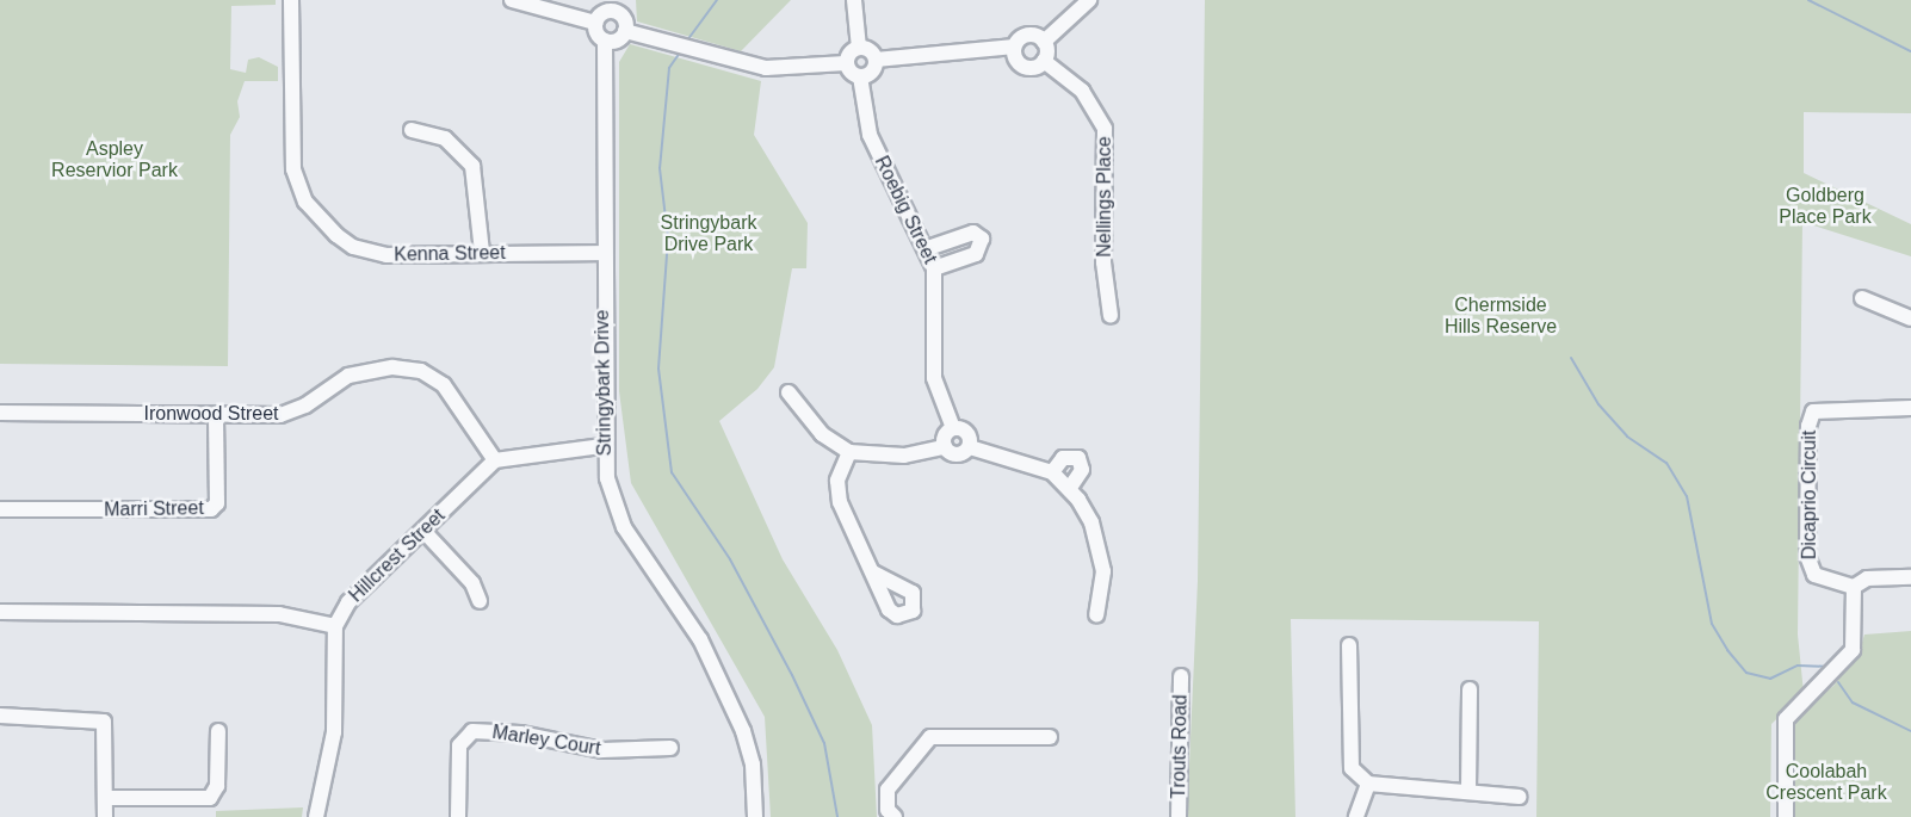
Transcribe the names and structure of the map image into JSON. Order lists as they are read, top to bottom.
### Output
{
  "streets": {
    "street": [
      "Nellings Place",
      "Roebig Street",
      "Kenna Street",
      "Stringybark Drive",
      "Ironwood Street",
      "Dicaprio Circuit",
      "Marri Street",
      "Hillcrest Street",
      "Marley Court",
      "Trouts Road"
    ]
  },
  "crossings": [
    ["Kenna Street", "Stringybark Drive"],
    ["Ironwood Street", "Marri Street"],
    ["Ironwood Street", "Hillcrest Street"]
  ],
  "parks": [
    "Aspley Reservior Park",
    "Goldberg Place Park",
    "Stringybark Drive Park",
    "Chermside Hills Reserve",
    "Coolabah Crescent Park"
  ]
}
